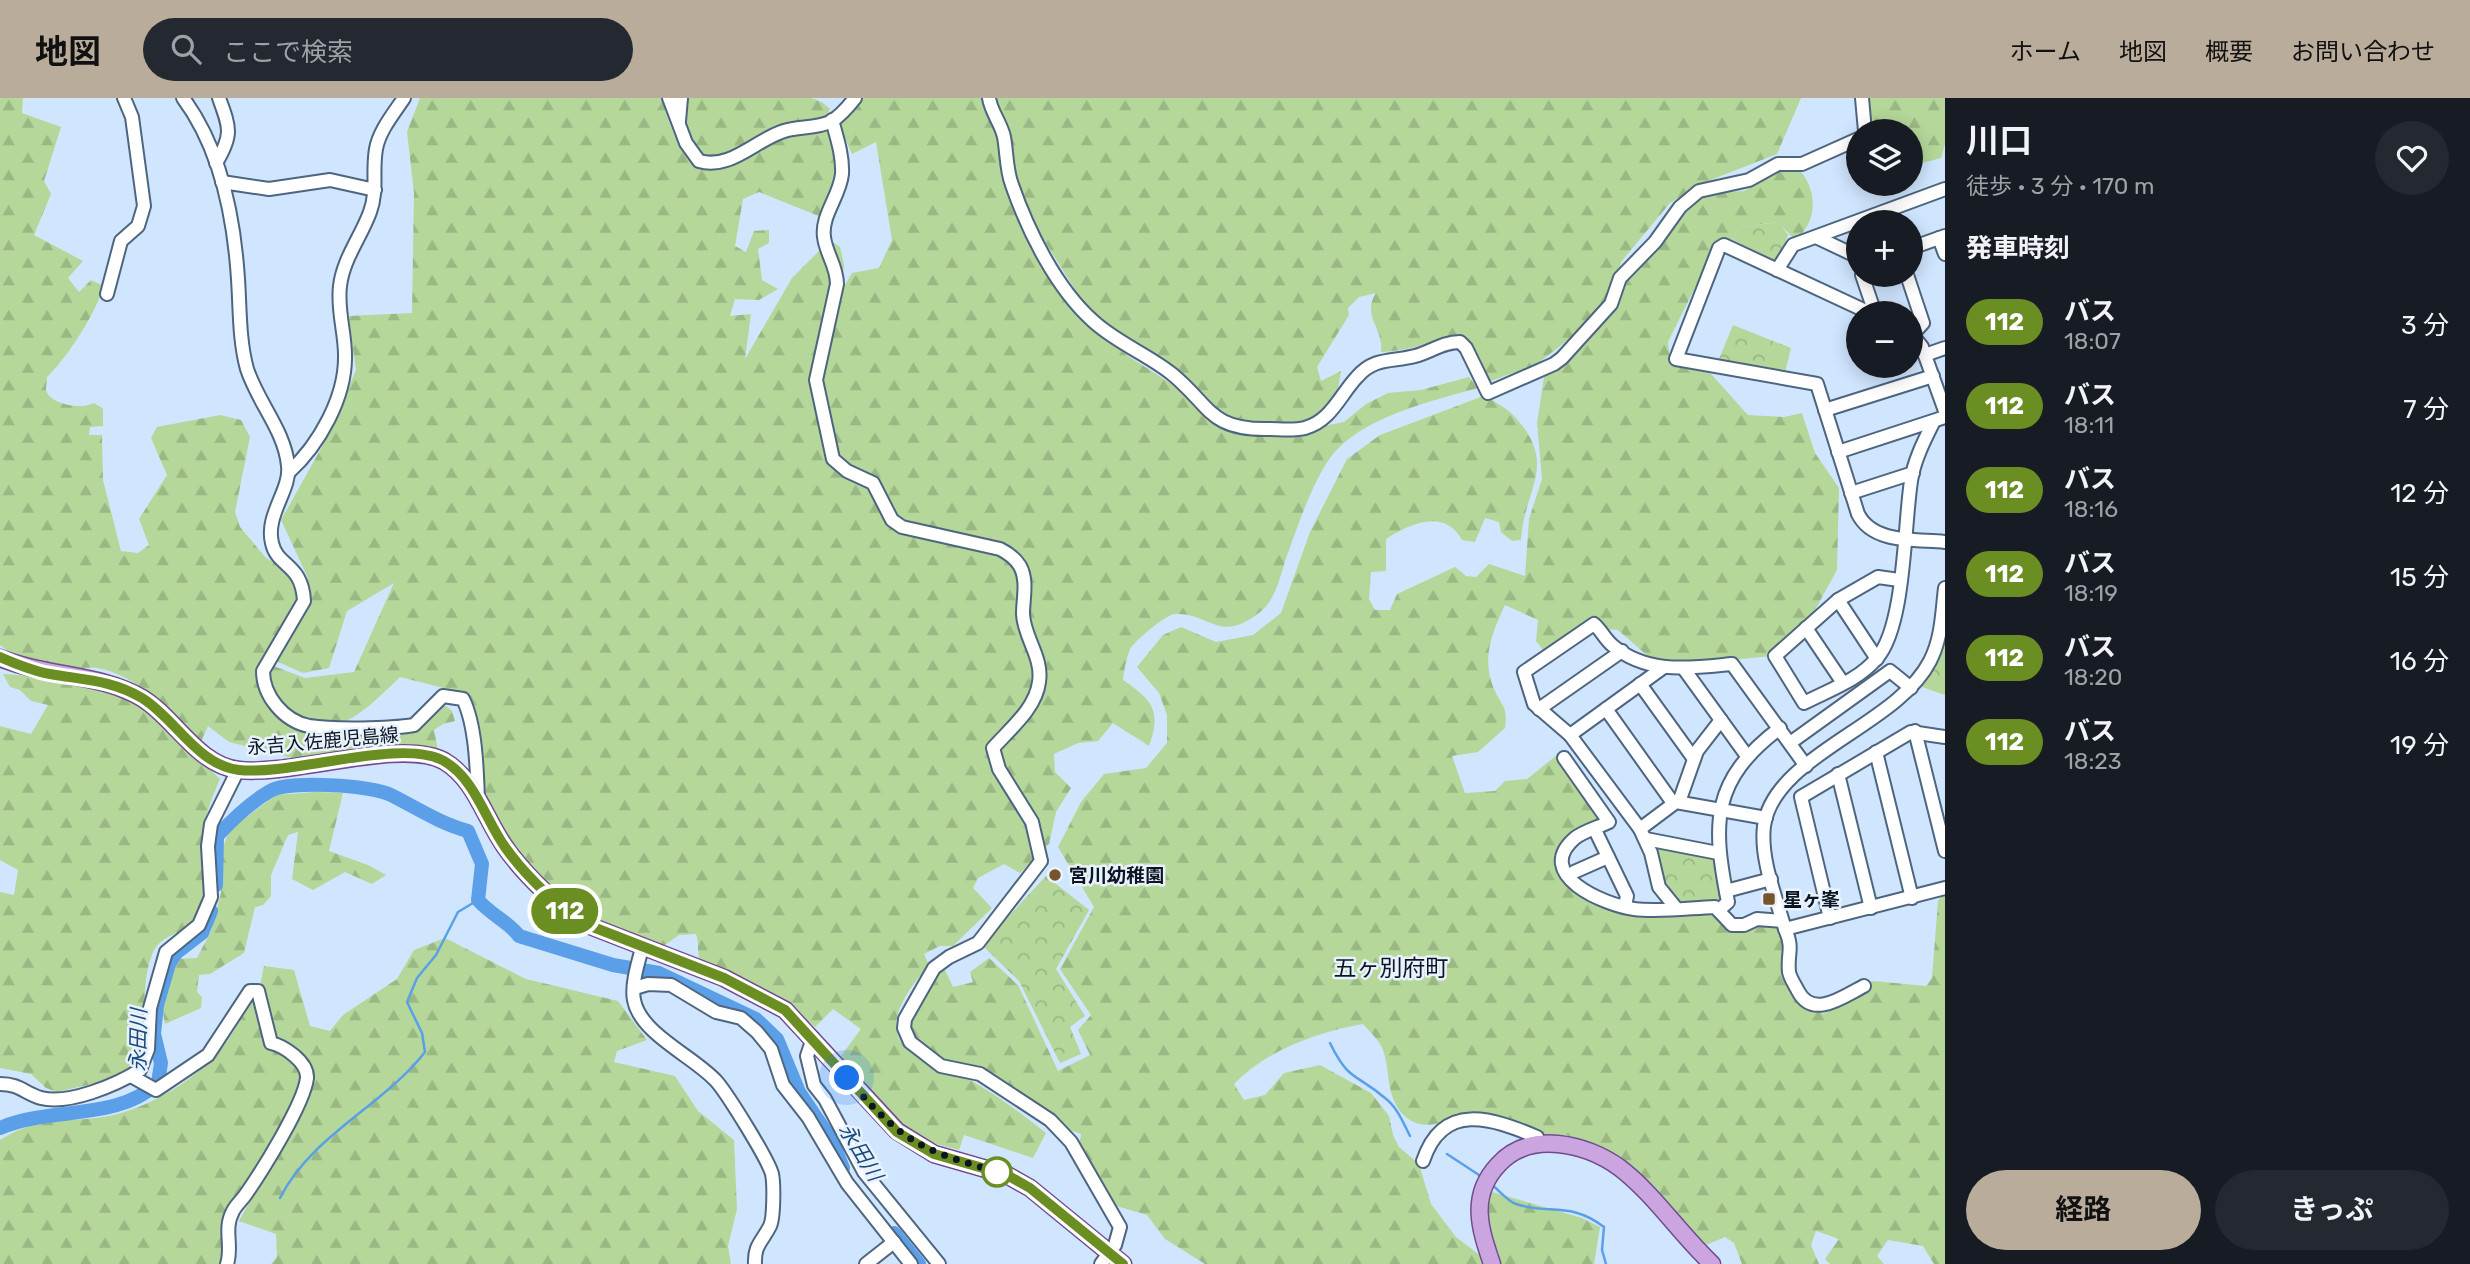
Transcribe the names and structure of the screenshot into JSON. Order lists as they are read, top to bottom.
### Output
{
  "streets": {
    "main road": ["永吉入佐鹿児島線"]
  },
  "districts": ["五ヶ別府町"],
  "water": ["永田川"],
  "places": {
    "other": ["宮川幼稚園"],
    "transit": ["星ヶ峯"]
  },
  "lines": ["bus line 112"],
  "page": {
    "header": "地図",
    "search": "ここで検索",
    "nav": [
      "ホーム",
      "地図",
      "概要",
      "お問い合わせ"
    ],
    "on_map": "112",
    "heading": [
      ["川口", "徒歩 · 3 分 · 170 m"],
      "発車時刻"
    ],
    "map_buttons": ["+", "−"],
    "list": [
      {
        "mark": "112",
        "name": "バス",
        "note": "18:07",
        "value": "3 分"
      },
      {
        "mark": "112",
        "name": "バス",
        "note": "18:11",
        "value": "7 分"
      },
      {
        "mark": "112",
        "name": "バス",
        "note": "18:16",
        "value": "12 分"
      },
      {
        "mark": "112",
        "name": "バス",
        "note": "18:19",
        "value": "15 分"
      },
      {
        "mark": "112",
        "name": "バス",
        "note": "18:20",
        "value": "16 分"
      },
      {
        "mark": "112",
        "name": "バス",
        "note": "18:23",
        "value": "19 分"
      }
    ],
    "buttons": ["経路", "きっぷ"]
  }
}
